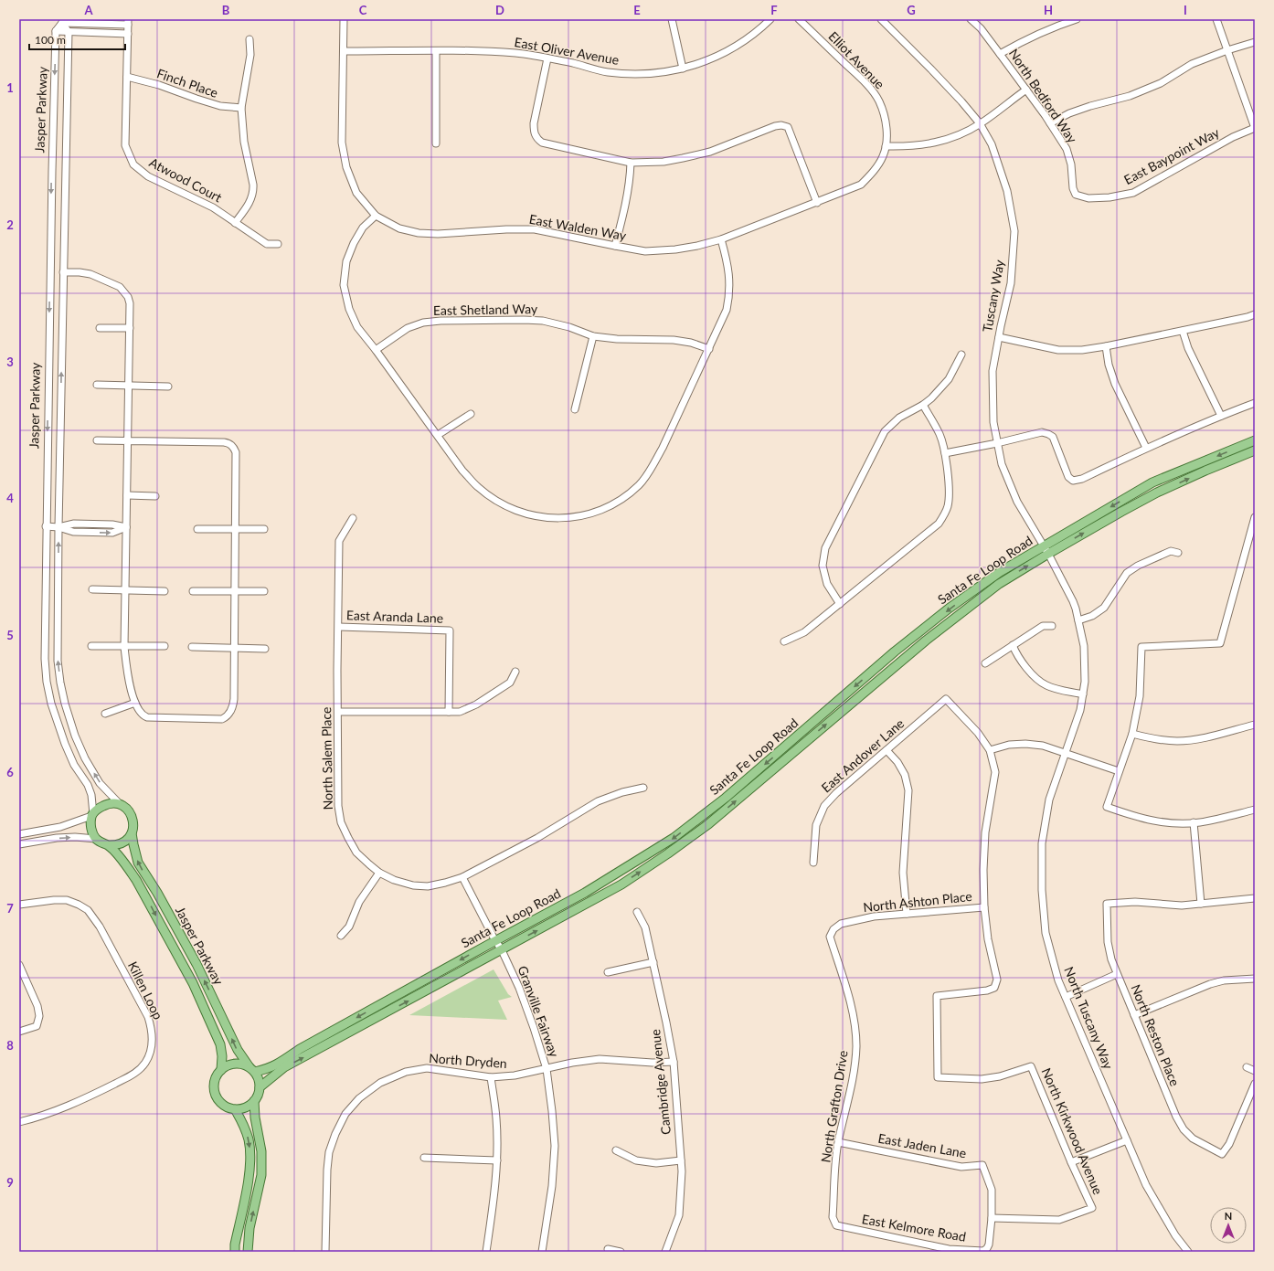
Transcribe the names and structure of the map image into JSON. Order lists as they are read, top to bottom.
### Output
{
  "streets": {
    "main road": ["Jasper Parkway", "Santa Fe Loop Road"],
    "street": [
      "East Oliver Avenue",
      "Elliot Avenue",
      "Finch Place",
      "North Bedford Way",
      "East Baypoint Way",
      "Atwood Court",
      "East Walden Way",
      "Tuscany Way",
      "East Shetland Way",
      "East Aranda Lane",
      "East Andover Lane",
      "North Salem Place",
      "North Ashton Place",
      "Killen Loop",
      "Granville Fairway",
      "North Tuscany Way",
      "North Reston Place",
      "North Dryden",
      "Cambridge Avenue",
      "North Grafton Drive",
      "North Kirkwood Avenue",
      "East Jaden Lane",
      "East Kelmore Road"
    ]
  },
  "crossings": [
    ["East Oliver Avenue", "East Walden Way"],
    ["Elliot Avenue", "East Walden Way"],
    ["Finch Place", "Atwood Court"],
    ["North Bedford Way", "East Baypoint Way"],
    ["Jasper Parkway", "Santa Fe Loop Road"],
    ["Tuscany Way", "Santa Fe Loop Road"],
    ["Tuscany Way", "North Tuscany Way"],
    ["Santa Fe Loop Road", "Granville Fairway"],
    ["Santa Fe Loop Road", "North Tuscany Way"],
    ["East Aranda Lane", "North Salem Place"],
    ["East Andover Lane", "North Kirkwood Avenue"],
    ["North Salem Place", "Granville Fairway"],
    ["North Ashton Place", "North Grafton Drive"],
    ["North Ashton Place", "North Kirkwood Avenue"],
    ["Granville Fairway", "North Dryden"],
    ["North Dryden", "Cambridge Avenue"],
    ["North Grafton Drive", "East Jaden Lane"],
    ["North Grafton Drive", "East Kelmore Road"],
    ["North Kirkwood Avenue", "East Jaden Lane"],
    ["East Jaden Lane", "East Kelmore Road"]
  ],
  "scale_bar": "100 m",
  "north": "top",
  "grid": {
    "columns": [
      "A",
      "B",
      "C",
      "D",
      "E",
      "F",
      "G",
      "H",
      "I"
    ],
    "rows": [
      "1",
      "2",
      "3",
      "4",
      "5",
      "6",
      "7",
      "8",
      "9"
    ]
  }
}
